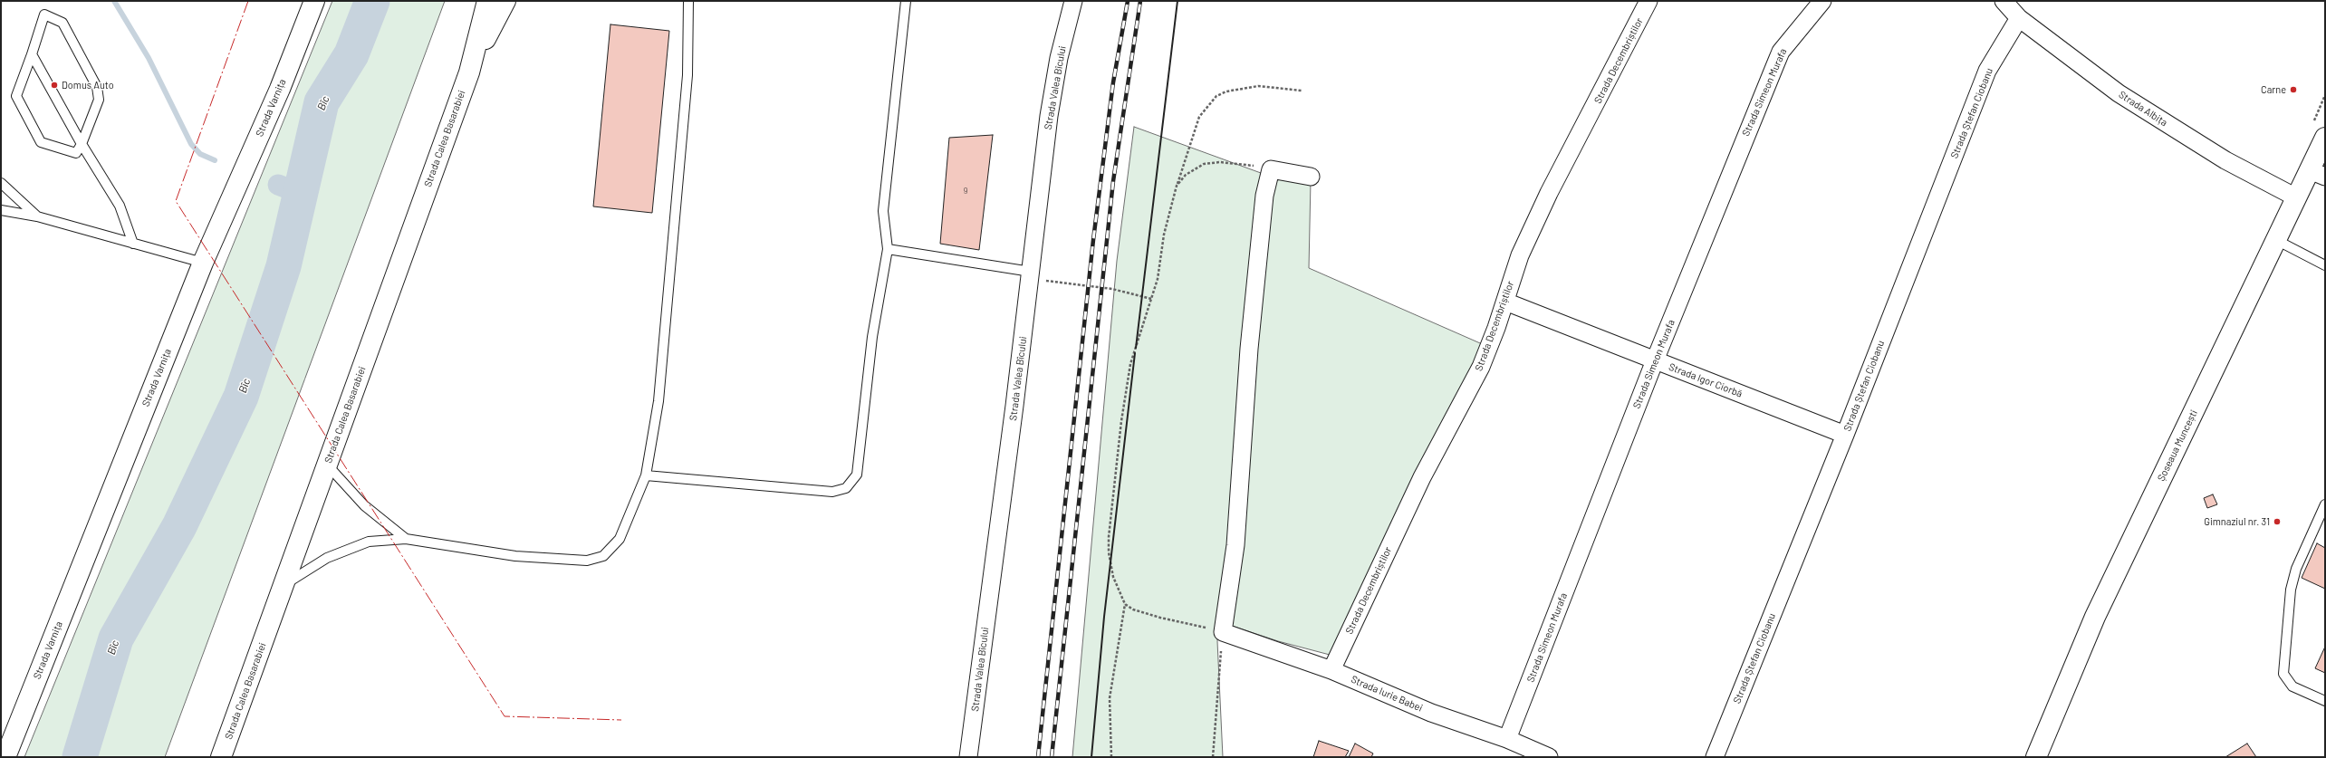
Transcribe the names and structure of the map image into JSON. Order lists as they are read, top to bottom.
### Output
{
  "streets": {
    "main road": ["Strada Varnița", "Strada Calea Basarabiei", "Șoseaua Muncești"],
    "street": [
      "Strada Decembriștilor",
      "Strada Valea Bîcului",
      "Strada Simeon Murafa",
      "Strada Albița",
      "Strada Ștefan Ciobanu",
      "Strada Igor Ciorbă",
      "Strada Iurie Babei"
    ]
  },
  "crossings": [
    ["Strada Decembriștilor", "Strada Igor Ciorbă"],
    ["Strada Decembriștilor", "Strada Iurie Babei"],
    ["Strada Simeon Murafa", "Strada Igor Ciorbă"],
    ["Strada Simeon Murafa", "Strada Iurie Babei"],
    ["Strada Albița", "Strada Ștefan Ciobanu"],
    ["Strada Albița", "Șoseaua Muncești"],
    ["Strada Ștefan Ciobanu", "Strada Igor Ciorbă"]
  ],
  "water": ["Bîc"],
  "places": ["Domus Auto", "Carne", "Gimnaziul nr. 31"],
  "house_numbers": ["9"]
}
